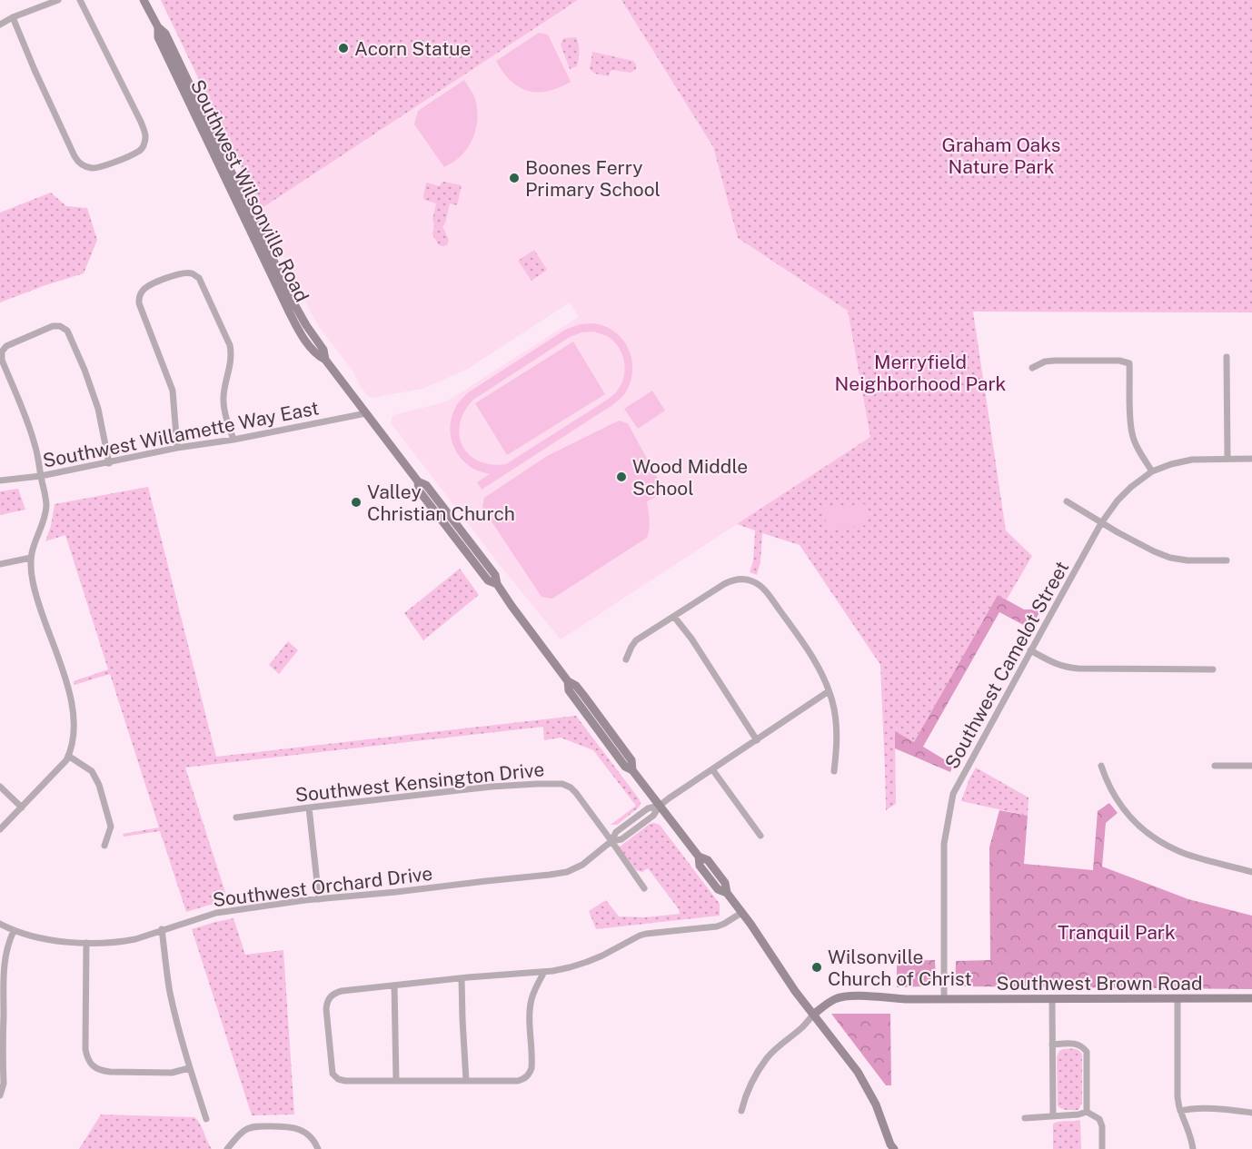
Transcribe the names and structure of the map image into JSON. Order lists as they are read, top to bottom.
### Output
{
  "streets": {
    "main road": ["Southwest Wilsonville Road", "Southwest Brown Road"],
    "street": [
      "Southwest Willamette Way East",
      "Southwest Camelot Street",
      "Southwest Kensington Drive",
      "Southwest Orchard Drive"
    ]
  },
  "crossings": [
    ["Southwest Wilsonville Road", "Southwest Willamette Way East"],
    ["Southwest Wilsonville Road", "Southwest Orchard Drive"],
    ["Southwest Wilsonville Road", "Southwest Brown Road"],
    ["Southwest Camelot Street", "Southwest Brown Road"],
    ["Southwest Kensington Drive", "Southwest Orchard Drive"]
  ],
  "parks": ["Graham Oaks Nature Park", "Merryfield Neighborhood Park", "Tranquil Park"],
  "places": [
    "Acorn Statue",
    "Boones Ferry Primary School",
    "Wood Middle School",
    "Valley Christian Church",
    "Wilsonville Church of Christ"
  ]
}
